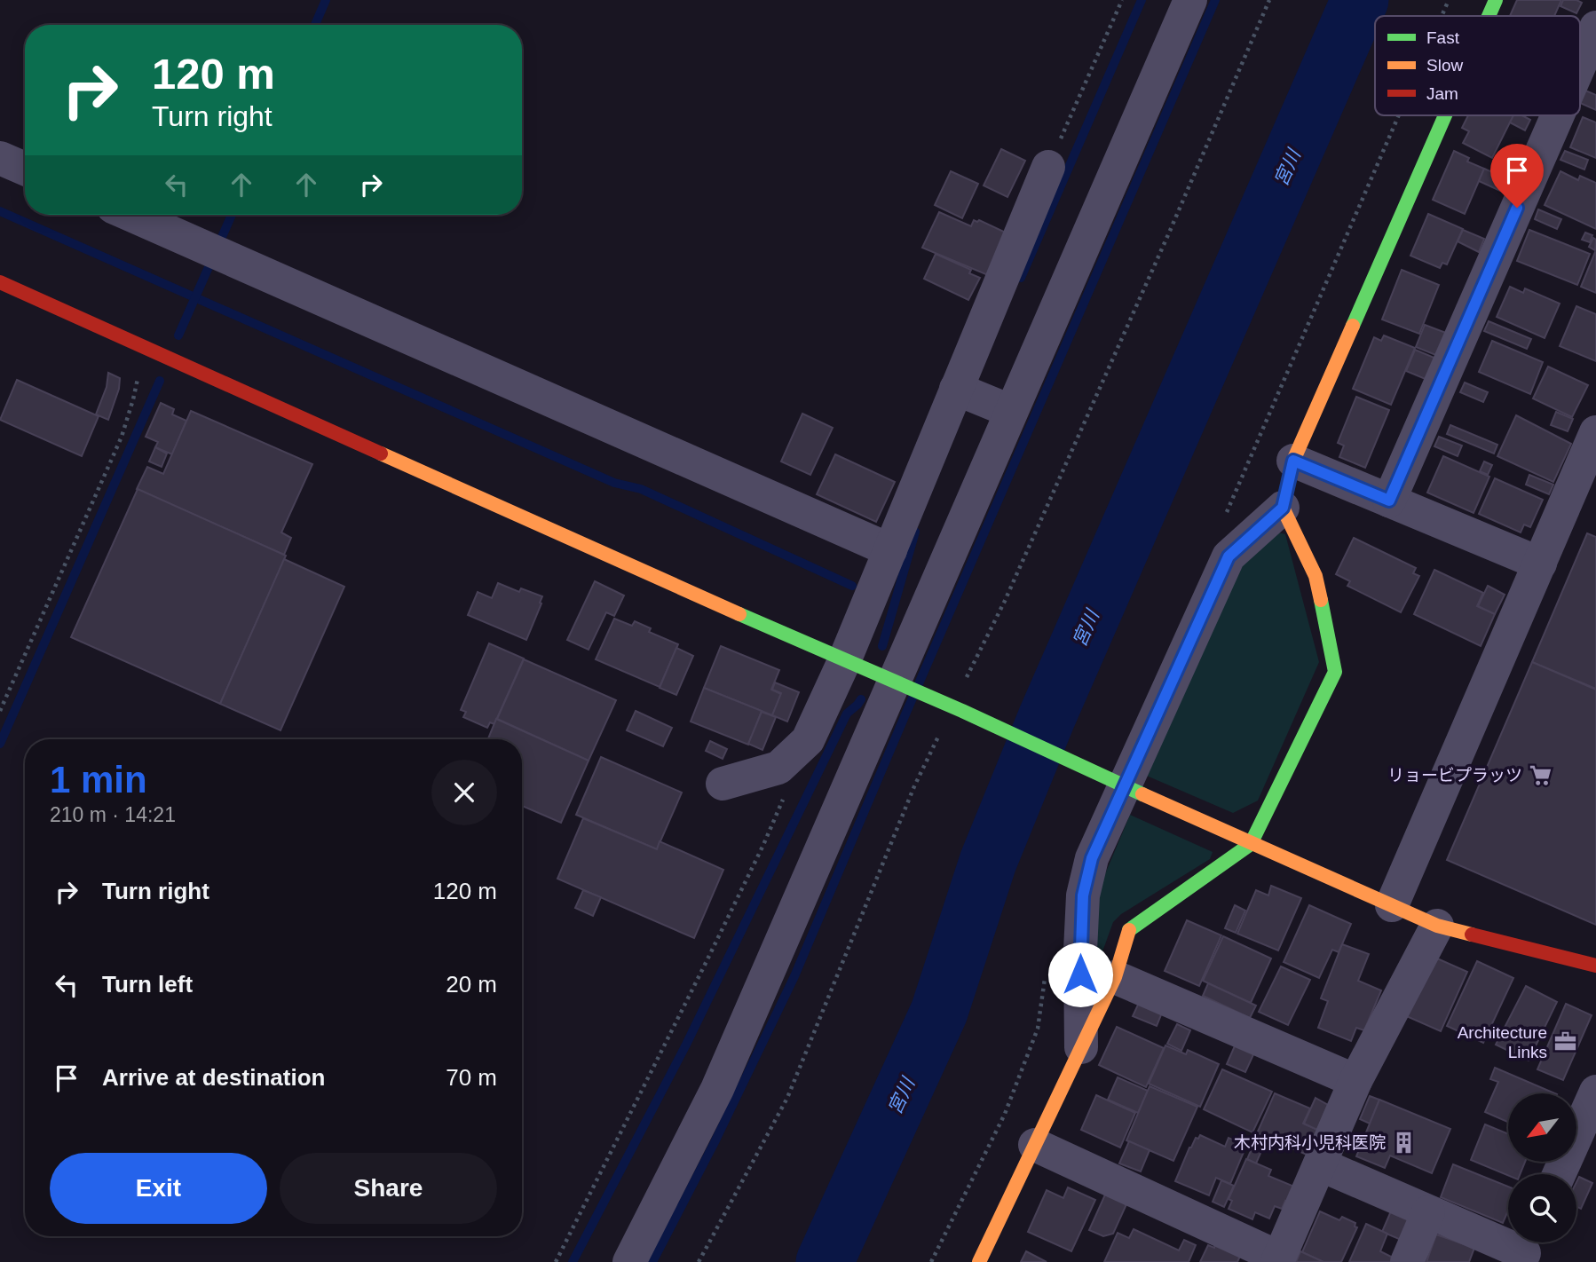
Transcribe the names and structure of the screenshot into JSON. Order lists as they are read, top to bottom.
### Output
{
  "water": ["宮川"],
  "places": {
    "supermarket": ["リョービプラッツ"],
    "office": ["Architecture Links"],
    "building": ["木村内科小児科医院"]
  },
  "legend": ["Fast", "Slow", "Jam"],
  "north": "bottom left",
  "page": {
    "turn": ["120 m", "Turn right"],
    "heading": ["1 min", "210 m · 14:21"],
    "list": [
      {
        "name": "Turn right",
        "value": "120 m"
      },
      {
        "name": "Turn left",
        "value": "20 m"
      },
      {
        "name": "Arrive at destination",
        "value": "70 m"
      }
    ],
    "buttons": ["Exit", "Share"]
  }
}
